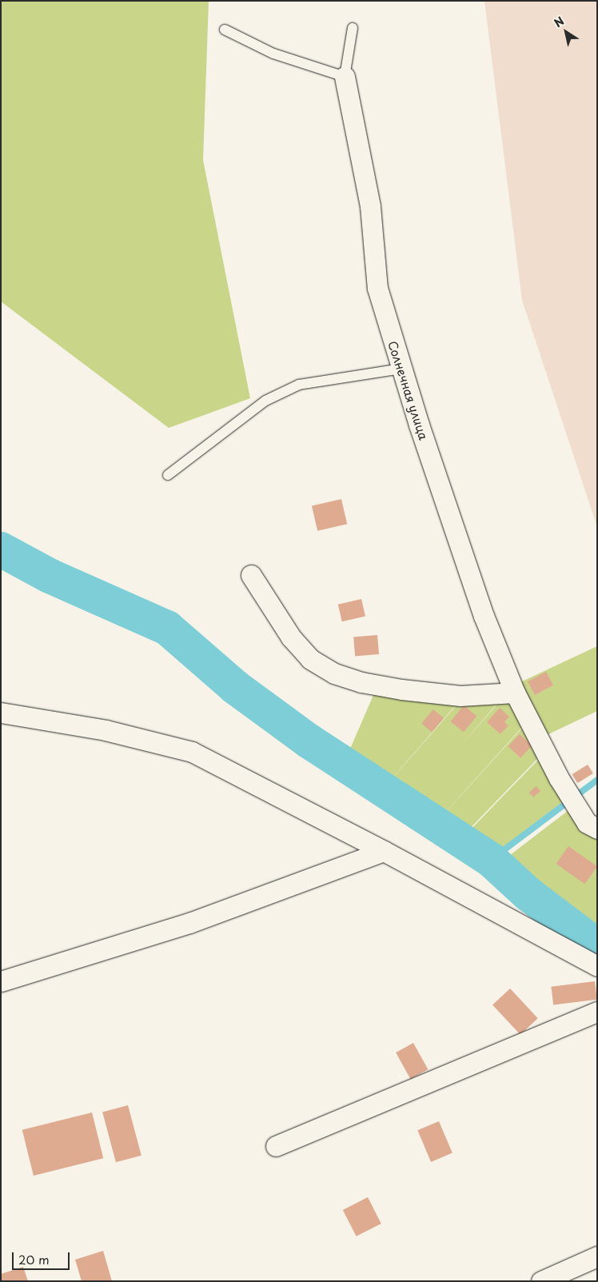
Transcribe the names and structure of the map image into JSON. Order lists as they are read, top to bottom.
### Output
{
  "streets": {
    "street": ["Солнечная улица"]
  },
  "scale_bar": "20 m",
  "north": "top left"
}
